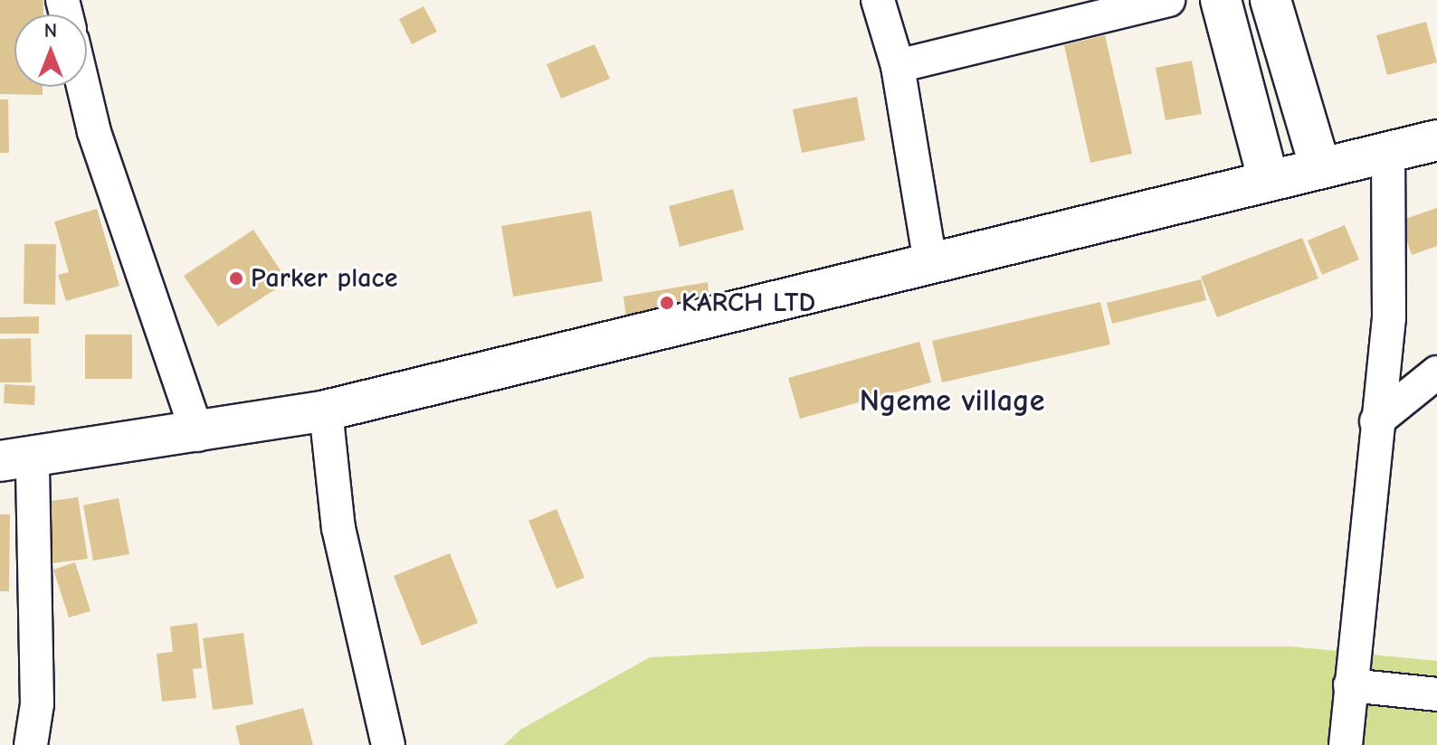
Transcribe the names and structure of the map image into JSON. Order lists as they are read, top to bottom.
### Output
{
  "districts": ["Ngeme village"],
  "places": ["Parker place", "KARCH LTD"],
  "north": "top"
}
